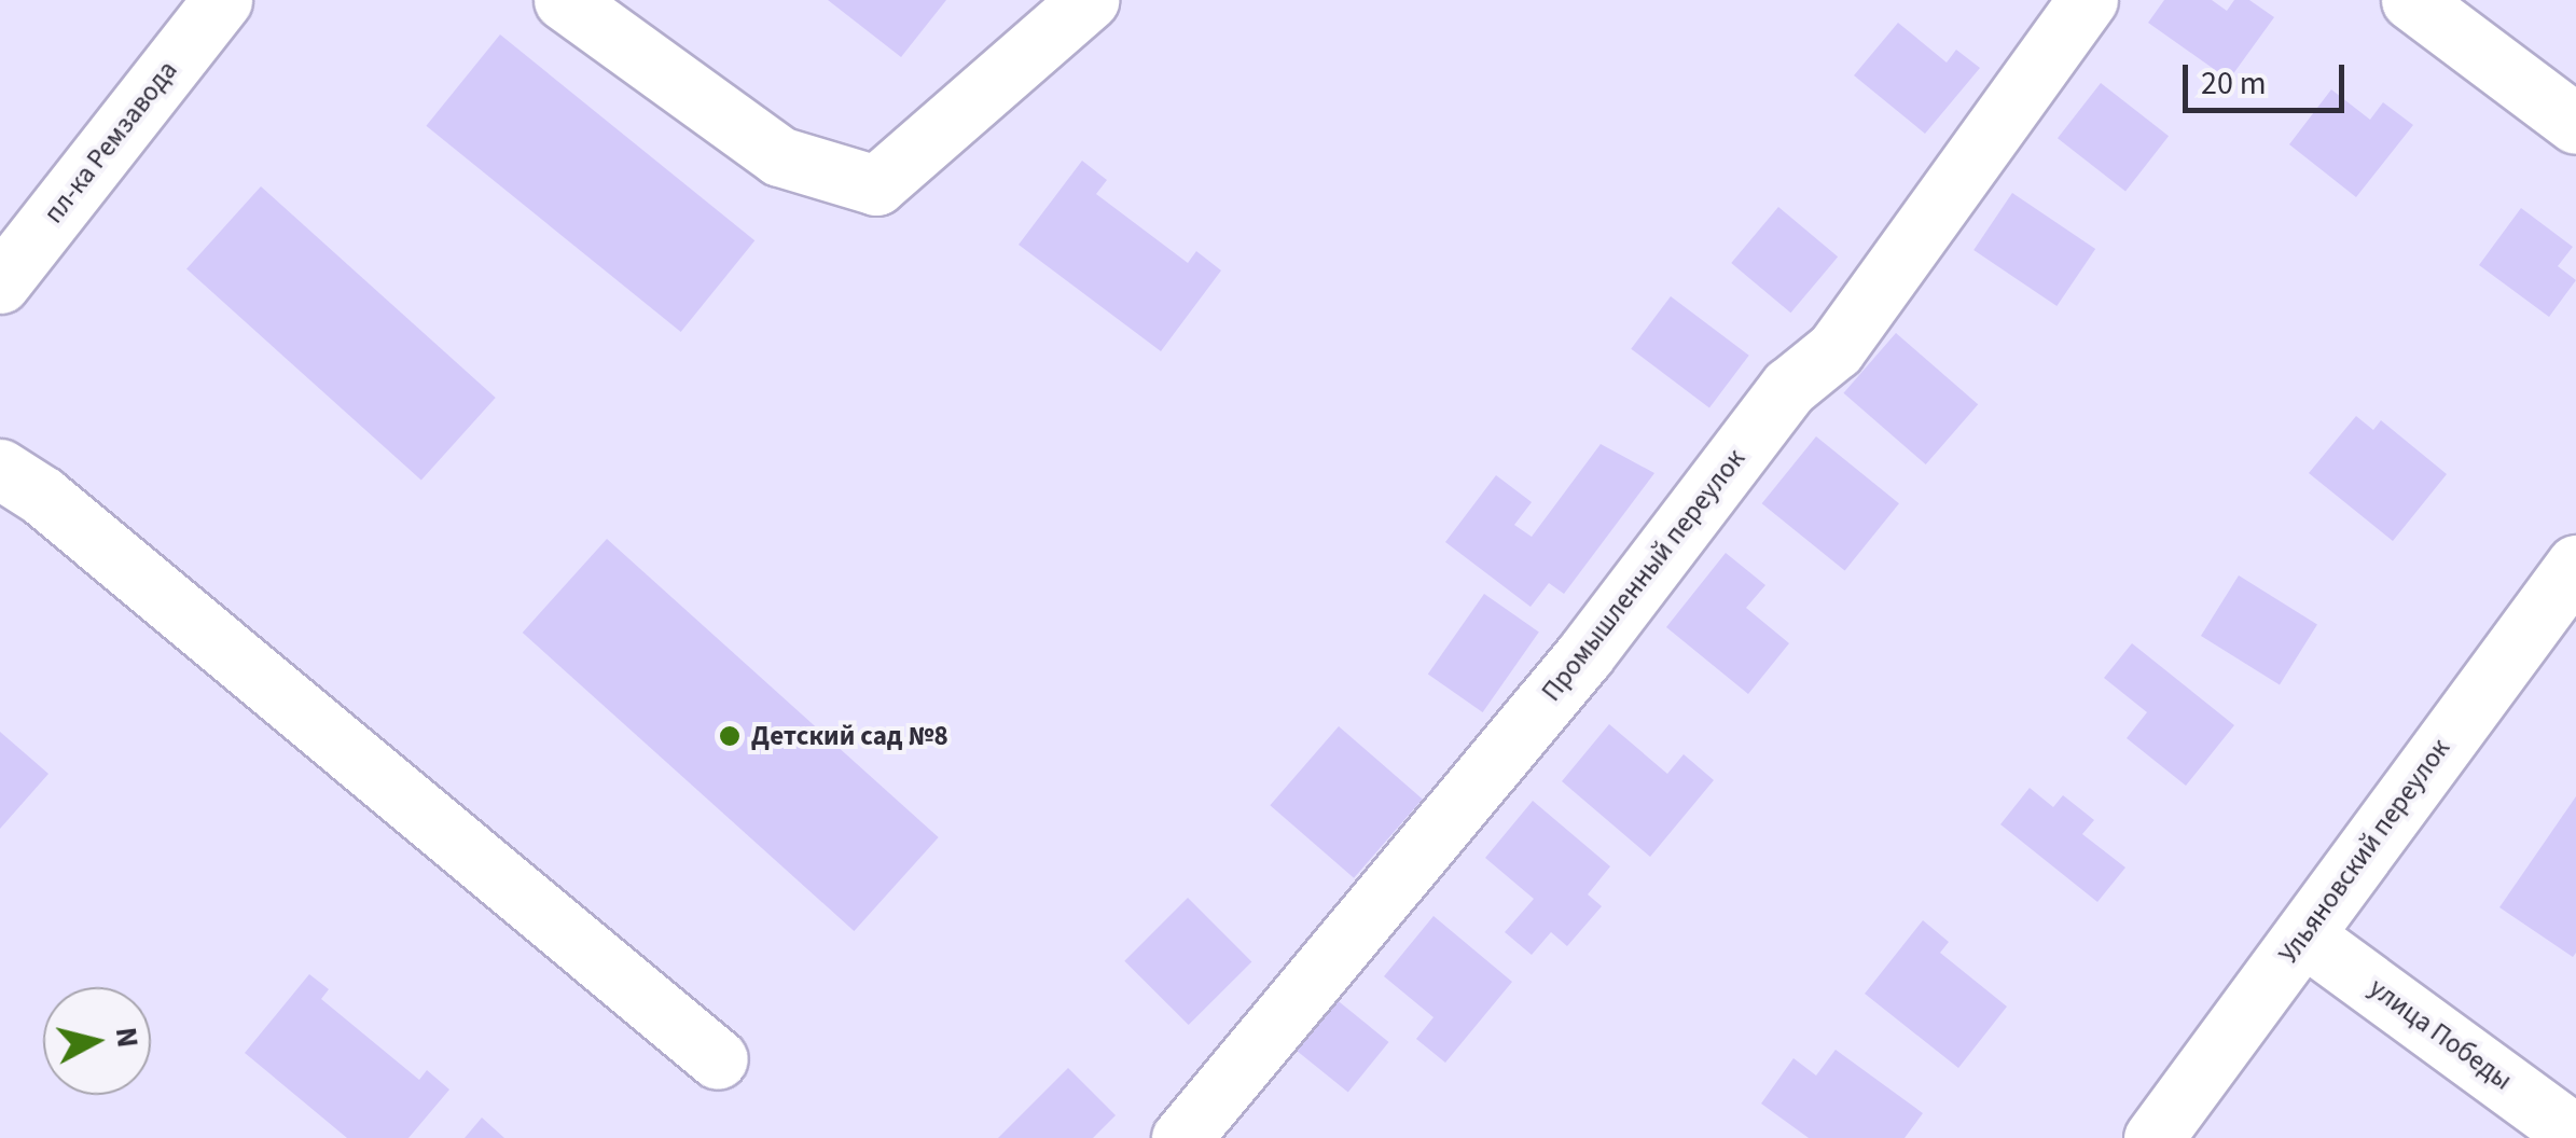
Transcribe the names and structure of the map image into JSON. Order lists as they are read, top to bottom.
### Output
{
  "streets": {
    "street": [
      "пл-ка Ремзавода",
      "Промышленный переулок",
      "Ульяновский переулок",
      "улица Победы"
    ]
  },
  "crossings": [
    ["Ульяновский переулок", "улица Победы"]
  ],
  "places": ["Детский сад №8"],
  "scale_bar": "20 m",
  "north": "right"
}
